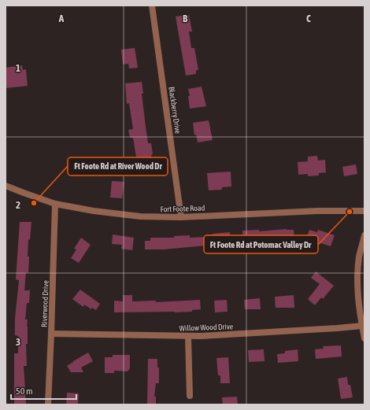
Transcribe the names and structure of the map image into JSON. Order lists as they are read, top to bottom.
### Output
{
  "streets": {
    "street": [
      "Blackberry Drive",
      "Fort Foote Road",
      "Riverwood Drive",
      "Willow Wood Drive"
    ]
  },
  "crossings": [
    ["Blackberry Drive", "Fort Foote Road"],
    ["Fort Foote Road", "Riverwood Drive"],
    ["Riverwood Drive", "Willow Wood Drive"]
  ],
  "places": ["Ft Foote Rd at River Wood Dr", "Ft Foote Rd at Potomac Valley Dr"],
  "scale_bar": "50 m",
  "grid": {
    "columns": ["A", "B", "C"],
    "rows": ["1", "2", "3"]
  }
}
